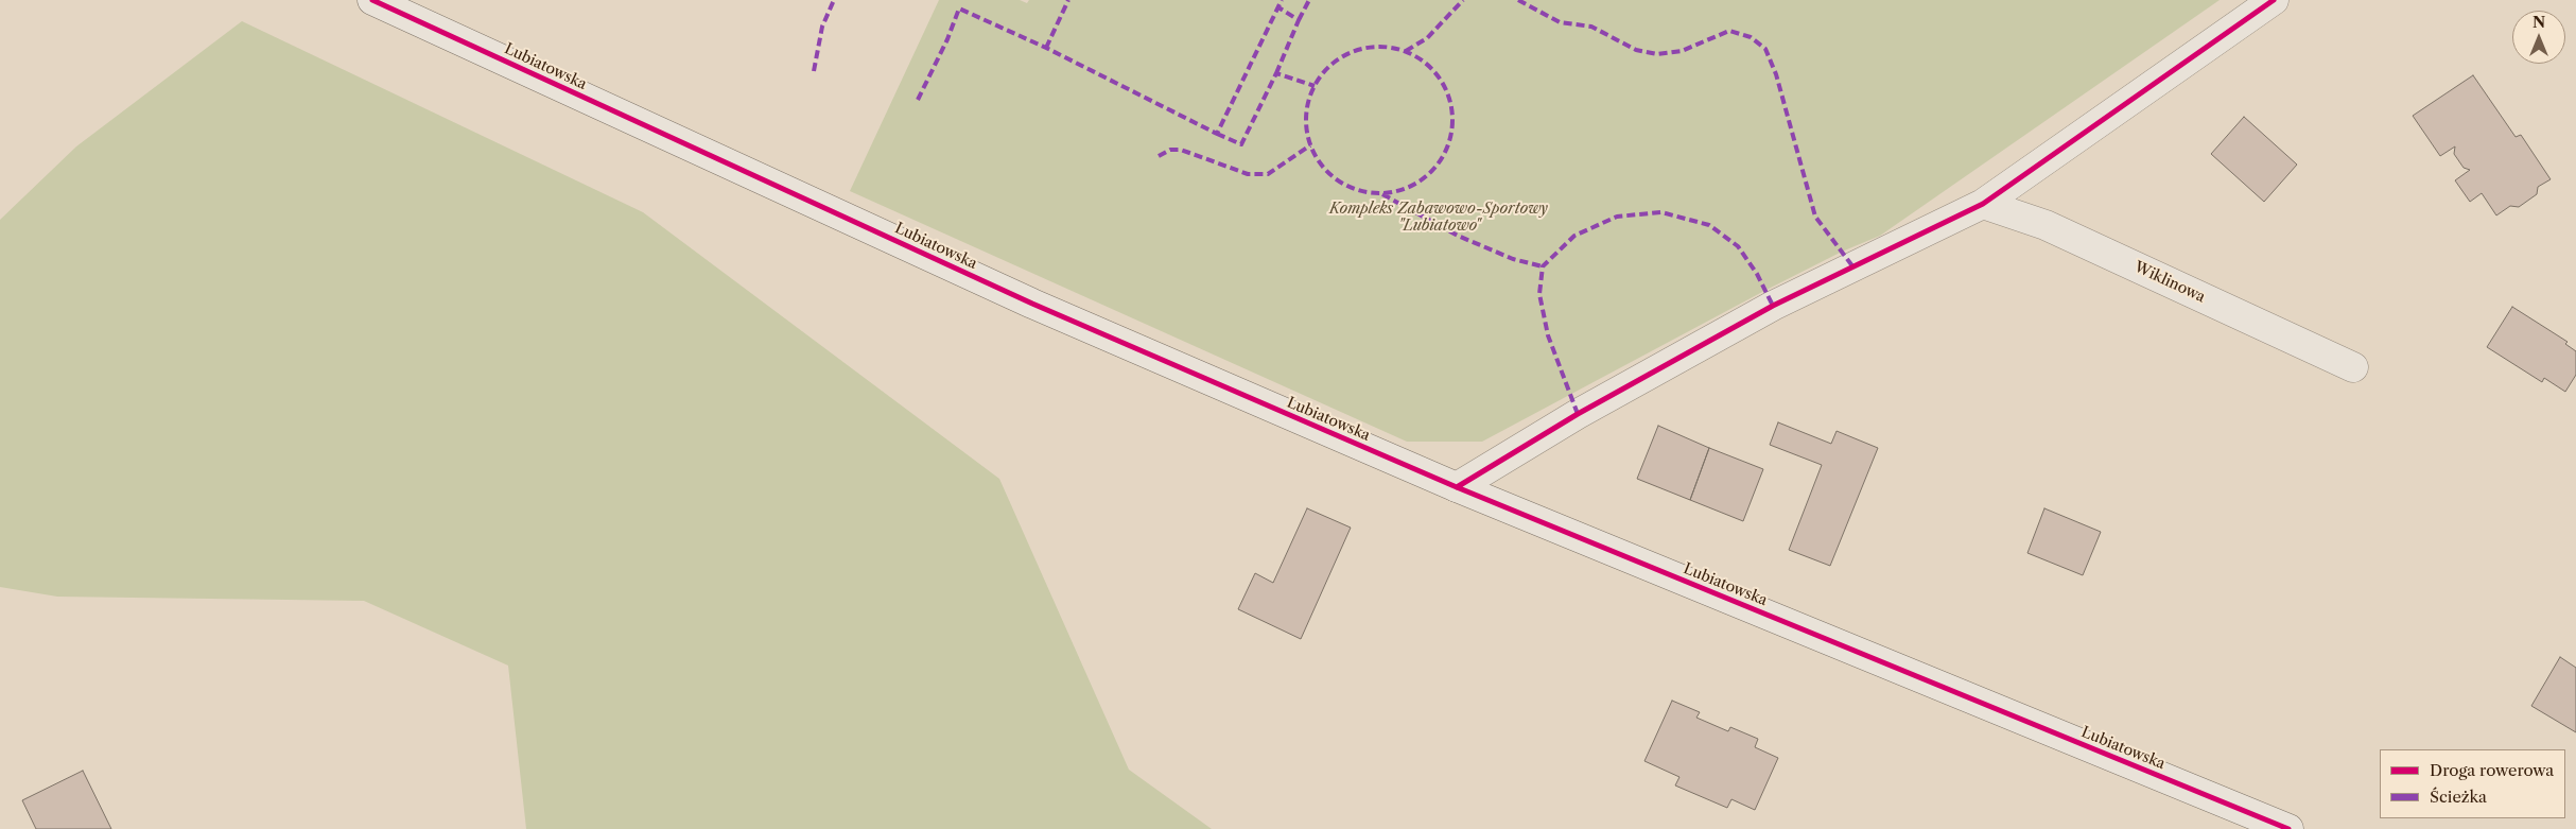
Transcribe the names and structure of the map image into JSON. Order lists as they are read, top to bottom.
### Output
{
  "streets": {
    "street": ["Lubiatowska", "Wiklinowa"]
  },
  "parks": ["Kompleks Zabawowo-Sportowy \"Lubiatowo\""],
  "legend": ["Droga rowerowa", "Ścieżka"],
  "north": "top"
}
